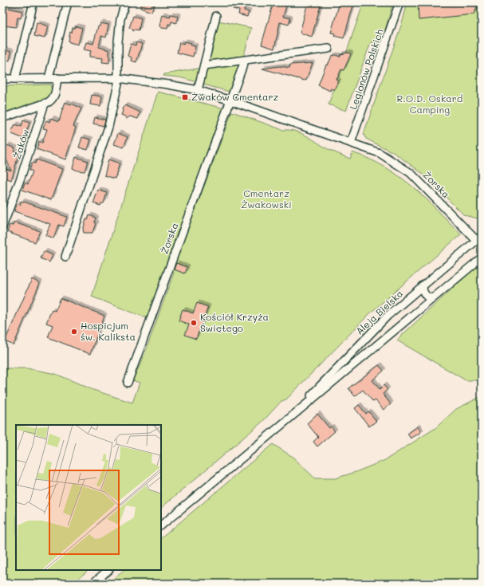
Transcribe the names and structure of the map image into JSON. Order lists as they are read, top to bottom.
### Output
{
  "streets": {
    "street": [
      "Legionów Polskich",
      "Żaków",
      "Żorska",
      "Aleja Bielska"
    ]
  },
  "crossings": [
    ["Legionów Polskich", "Żorska"],
    ["Żorska", "Aleja Bielska"]
  ],
  "parks": ["R.O.D. Oskard Camping", "Cmentarz Żwakowski"],
  "places": {
    "transit": ["Żwaków Cmentarz"],
    "other": ["Kościół Krzyża Świętego", "Hospicjum św. Kaliksta"]
  }
}
